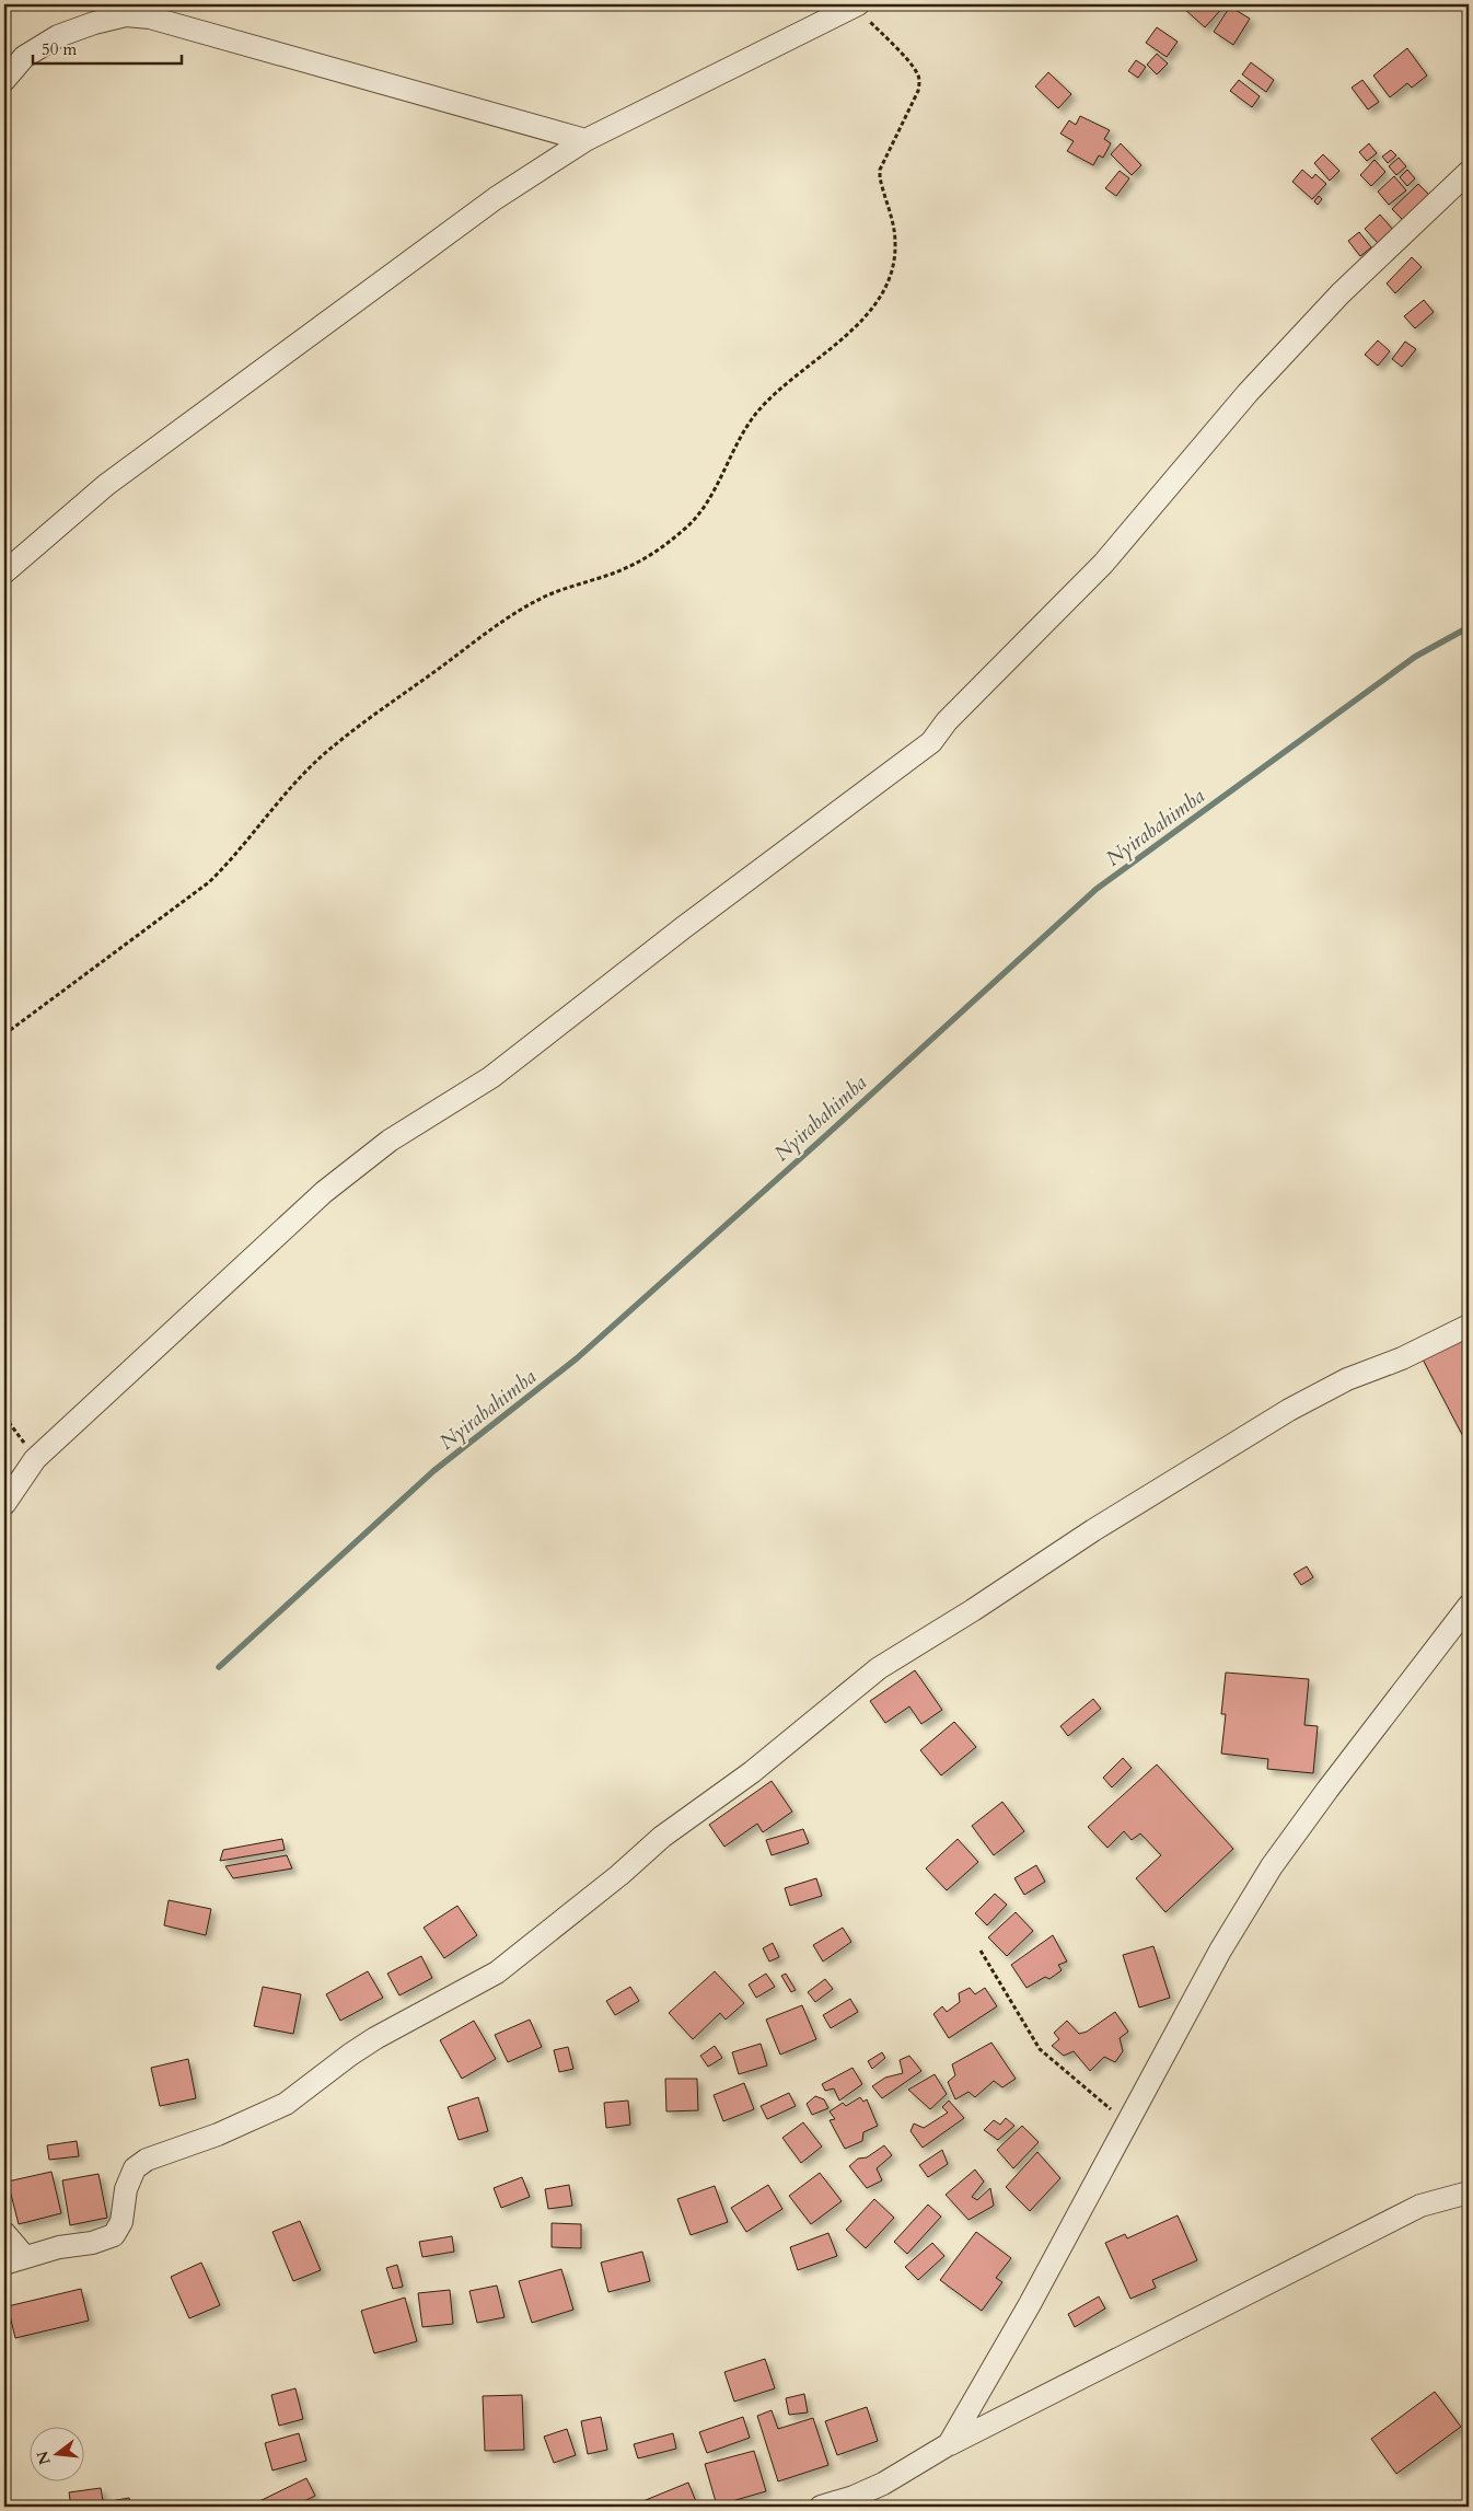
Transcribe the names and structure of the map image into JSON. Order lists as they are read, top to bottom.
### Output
{
  "water": ["Nyirabahimba"],
  "scale_bar": "50 m",
  "north": "left"
}
